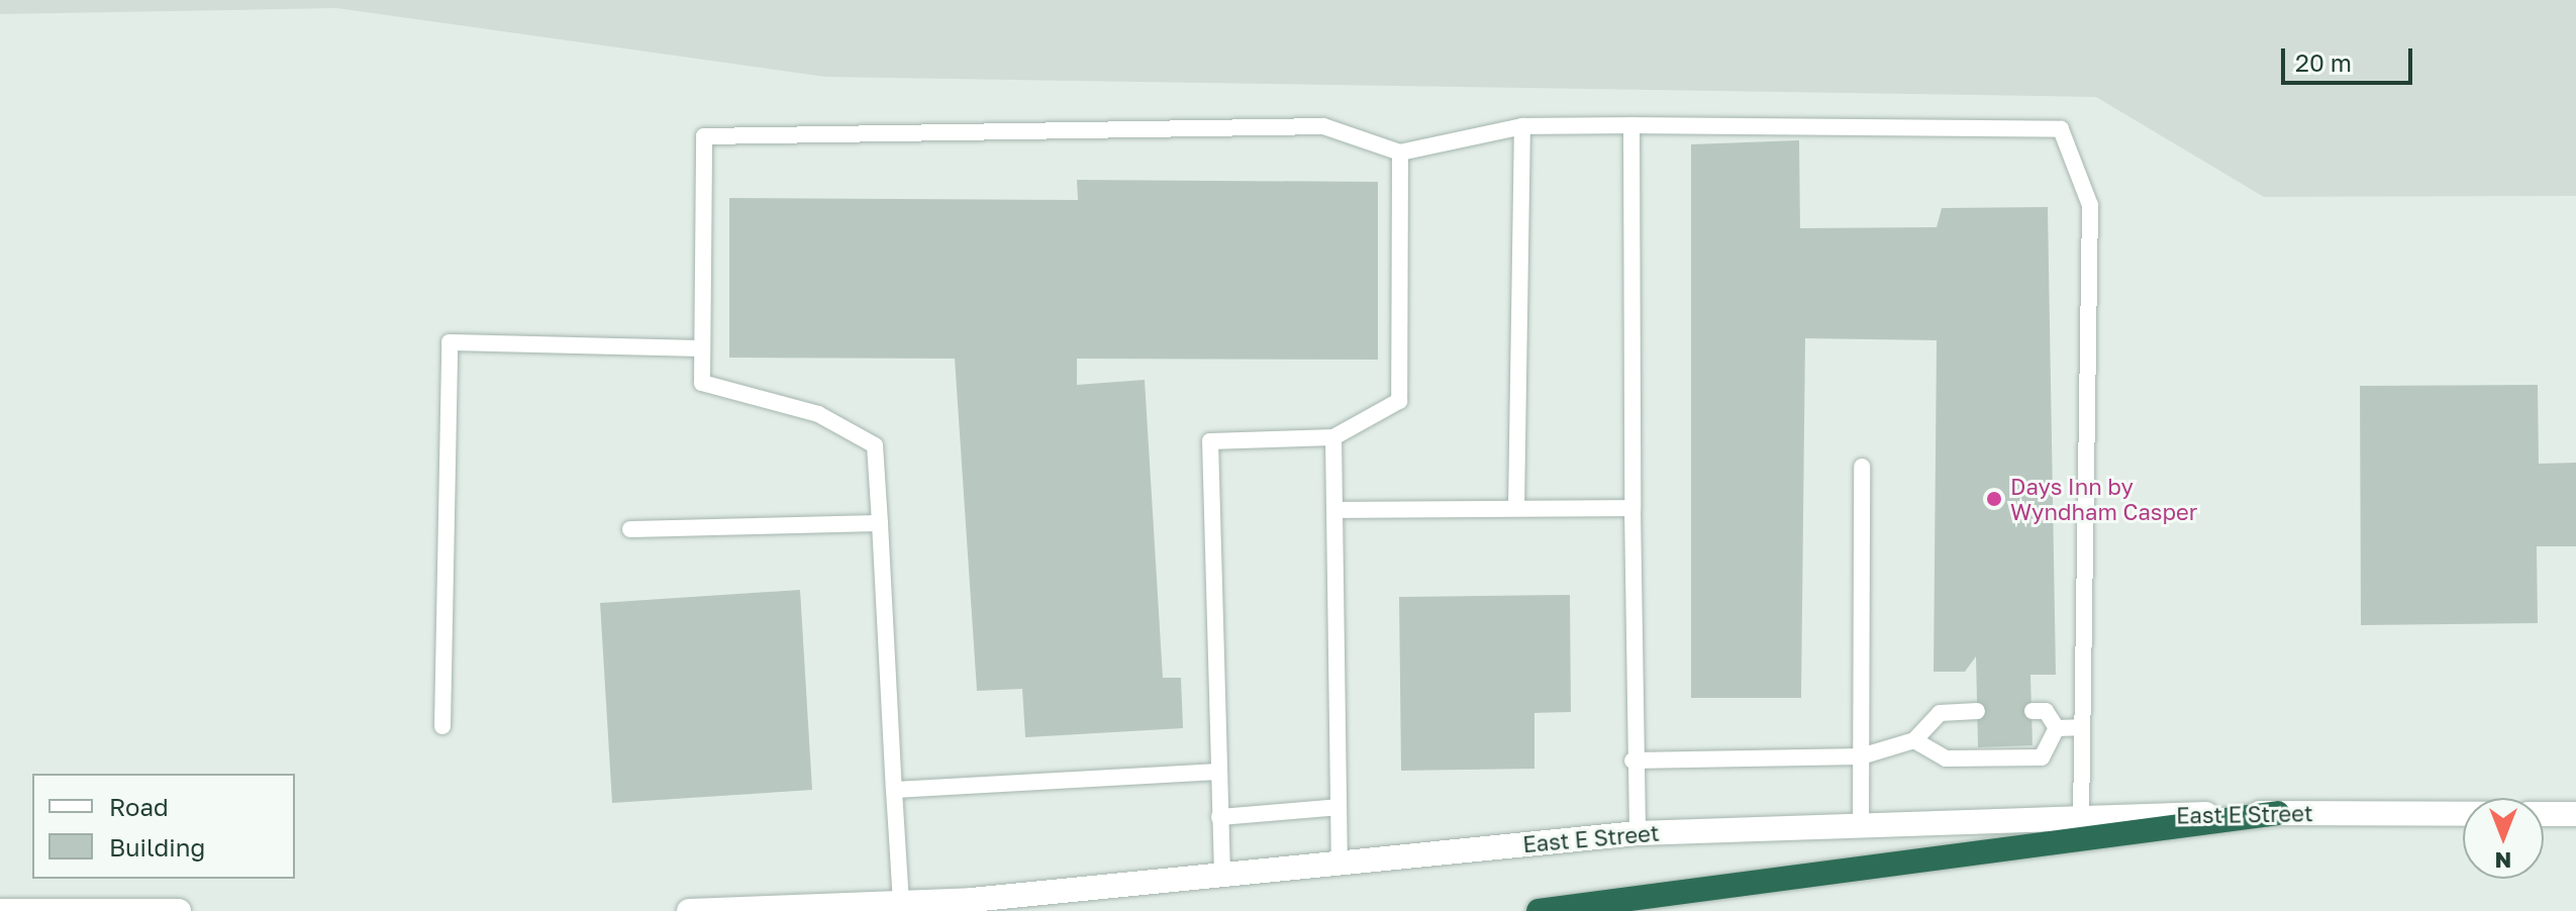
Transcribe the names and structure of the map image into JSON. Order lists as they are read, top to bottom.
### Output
{
  "streets": {
    "main road": ["East E Street"]
  },
  "places": ["Days Inn by Wyndham Casper"],
  "legend": ["Road", "Building"],
  "scale_bar": "20 m",
  "north": "bottom"
}
